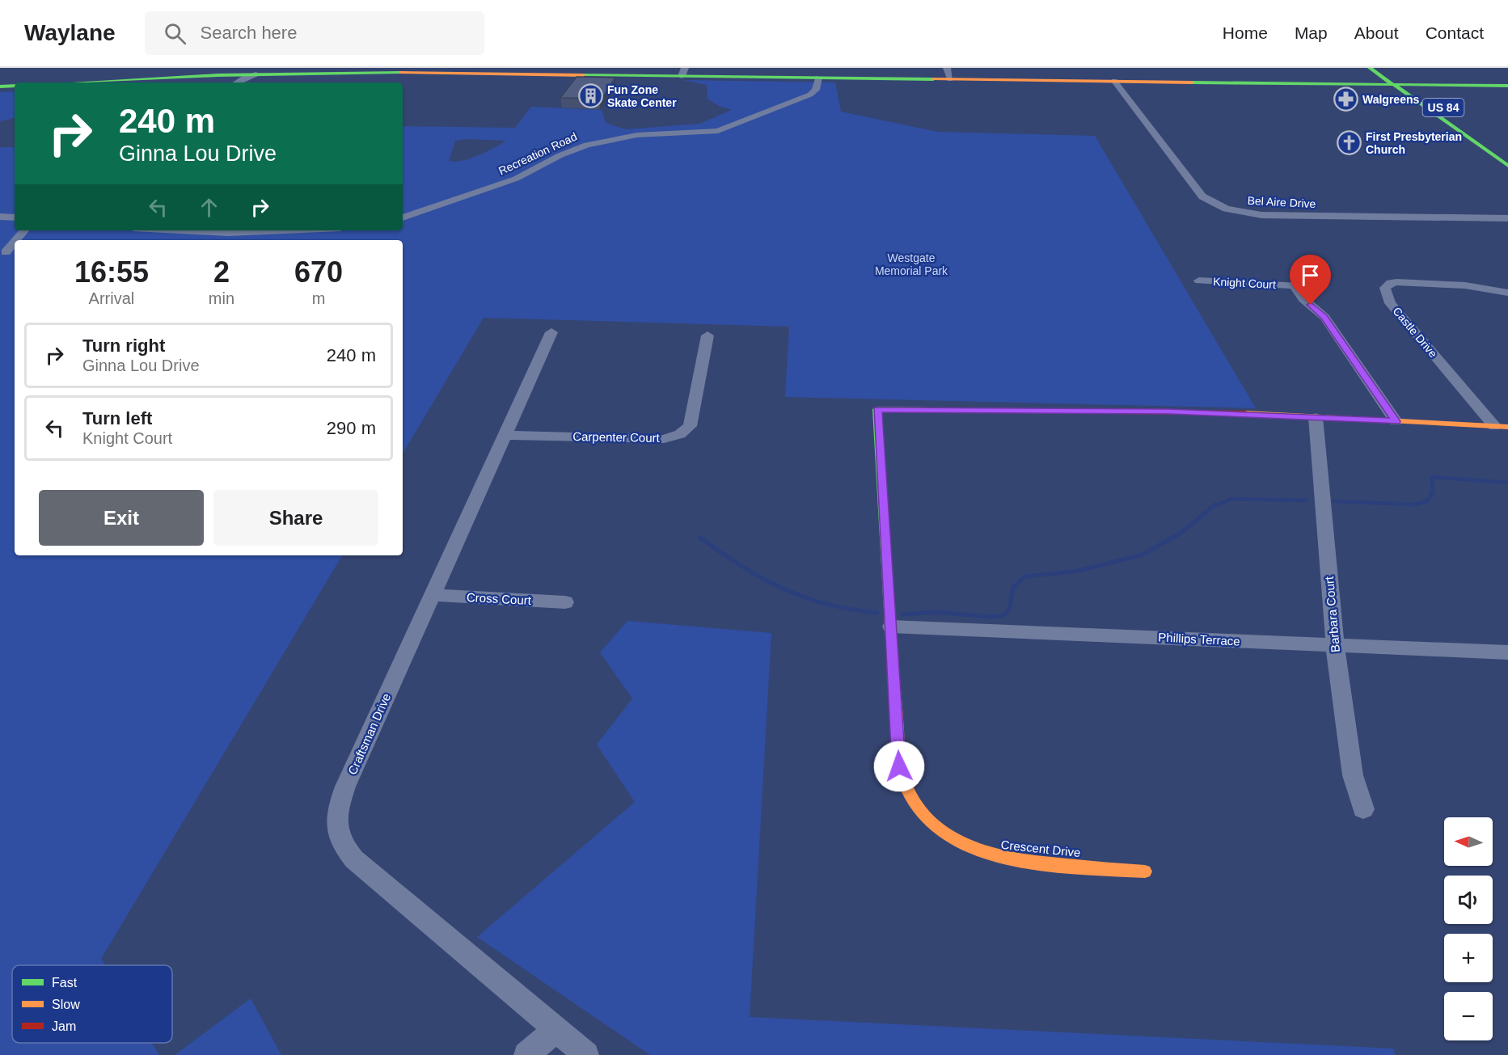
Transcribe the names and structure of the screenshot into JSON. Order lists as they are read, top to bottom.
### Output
{
  "streets": {
    "main road": ["US 84", "Crescent Drive"],
    "street": [
      "Recreation Road",
      "Bel Aire Drive",
      "Knight Court",
      "Castle Drive",
      "Carpenter Court",
      "Cross Court",
      "Barbara Court",
      "Phillips Terrace",
      "Craftsman Drive"
    ]
  },
  "crossings": [
    ["Carpenter Court", "Craftsman Drive"],
    ["Cross Court", "Craftsman Drive"],
    ["Barbara Court", "Phillips Terrace"],
    ["Barbara Court", "Crescent Drive"],
    ["Phillips Terrace", "Crescent Drive"]
  ],
  "parks": ["Westgate Memorial Park"],
  "places": {
    "building": ["Fun Zone Skate Center"],
    "pharmacy": ["Walgreens"],
    "church": ["First Presbyterian Church"]
  },
  "legend": ["Fast", "Slow", "Jam"],
  "north": "left",
  "page": {
    "header": "Waylane",
    "search": "Search here",
    "nav": [
      "Home",
      "Map",
      "About",
      "Contact"
    ],
    "turn": ["240 m", "Ginna Lou Drive"],
    "eta": [
      "16:55",
      "Arrival",
      "2",
      "min",
      "670",
      "m"
    ],
    "list": [
      {
        "name": "Turn right",
        "note": "Ginna Lou Drive",
        "value": "240 m"
      },
      {
        "name": "Turn left",
        "note": "Knight Court",
        "value": "290 m"
      }
    ],
    "buttons": ["Exit", "Share"],
    "map_buttons": ["+", "−"]
  }
}
